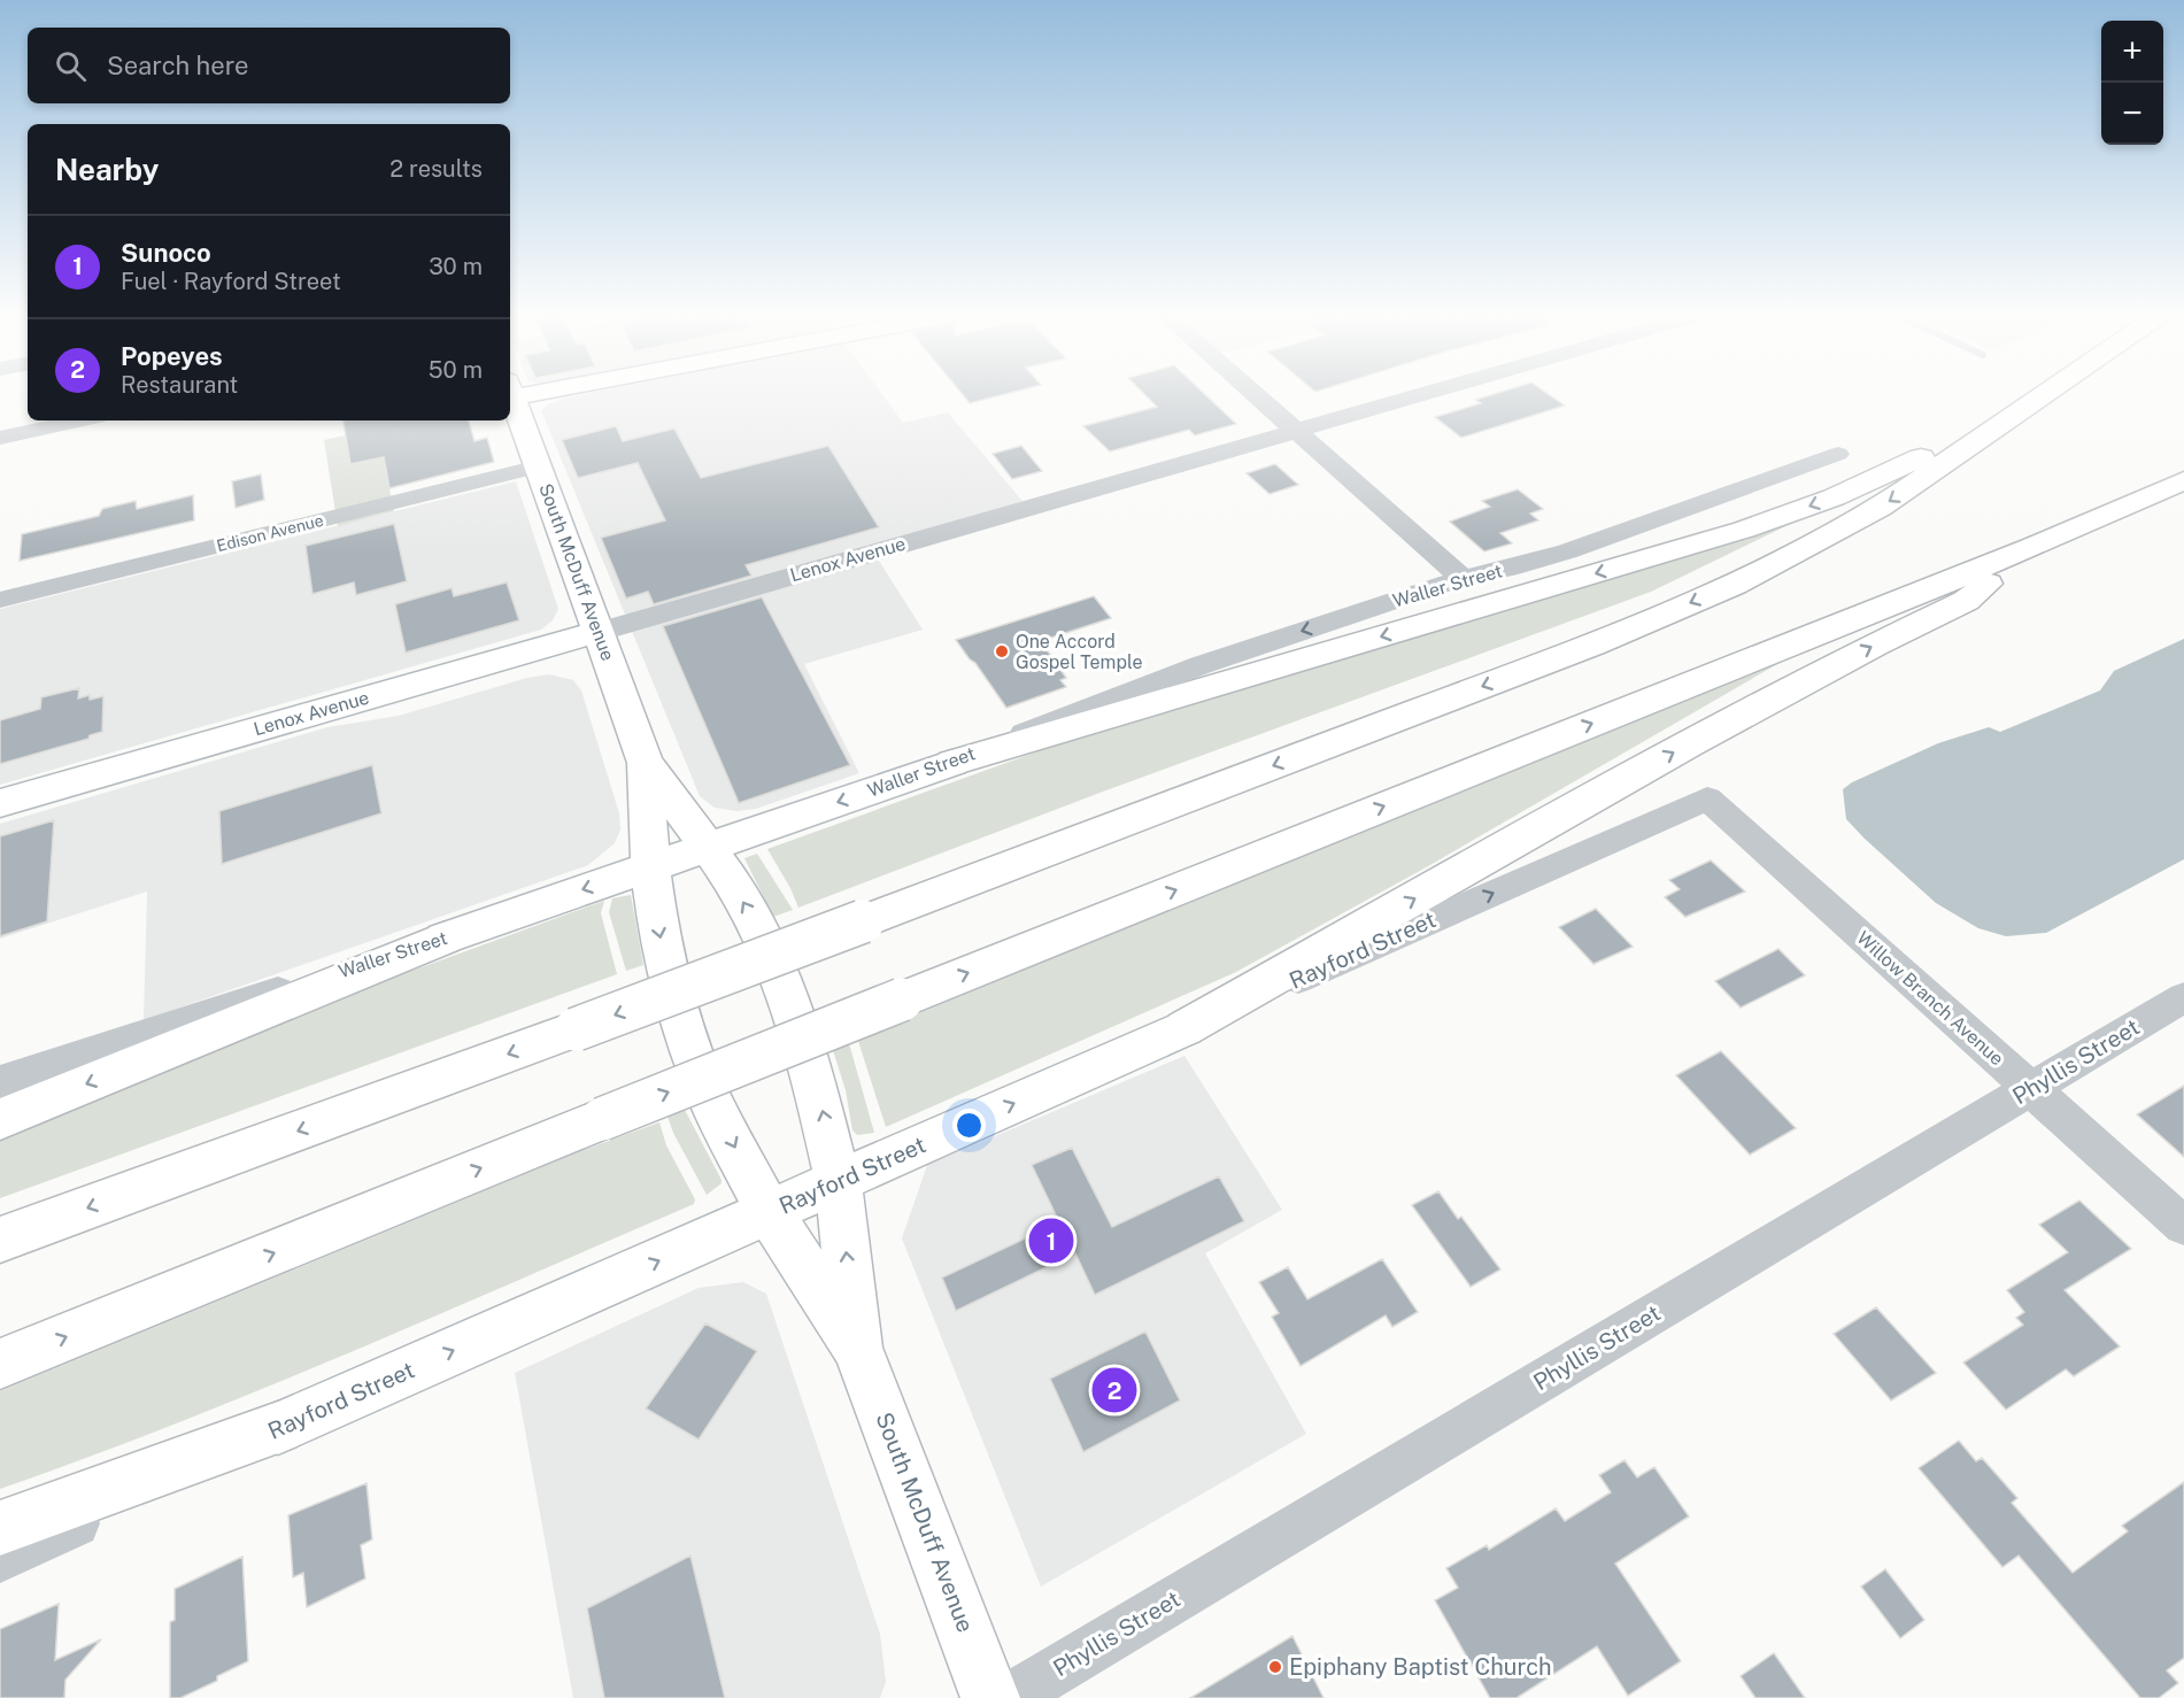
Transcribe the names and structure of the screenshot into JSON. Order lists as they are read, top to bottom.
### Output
{
  "streets": {
    "main road": [
      "Lenox Avenue",
      "South McDuff Avenue",
      "Waller Street",
      "Rayford Street"
    ],
    "street": ["Edison Avenue", "Willow Branch Avenue", "Phyllis Street"]
  },
  "crossings": [
    ["Edison Avenue", "South McDuff Avenue"],
    ["Lenox Avenue", "South McDuff Avenue"],
    ["South McDuff Avenue", "Waller Street"],
    ["South McDuff Avenue", "Rayford Street"],
    ["Rayford Street", "Willow Branch Avenue"],
    ["Willow Branch Avenue", "Phyllis Street"]
  ],
  "one_way": ["Waller Street", "Rayford Street"],
  "places": ["One Accord Gospel Temple", "Epiphany Baptist Church"],
  "page": {
    "map_buttons": ["+", "−"],
    "search": "Search here",
    "heading": ["Nearby", "2 results"],
    "list": [
      {
        "mark": "1",
        "name": "Sunoco",
        "note": "Fuel · Rayford Street",
        "value": "30 m"
      },
      {
        "mark": "2",
        "name": "Popeyes",
        "note": "Restaurant",
        "value": "50 m"
      }
    ],
    "pins": ["1", "2"]
  }
}
